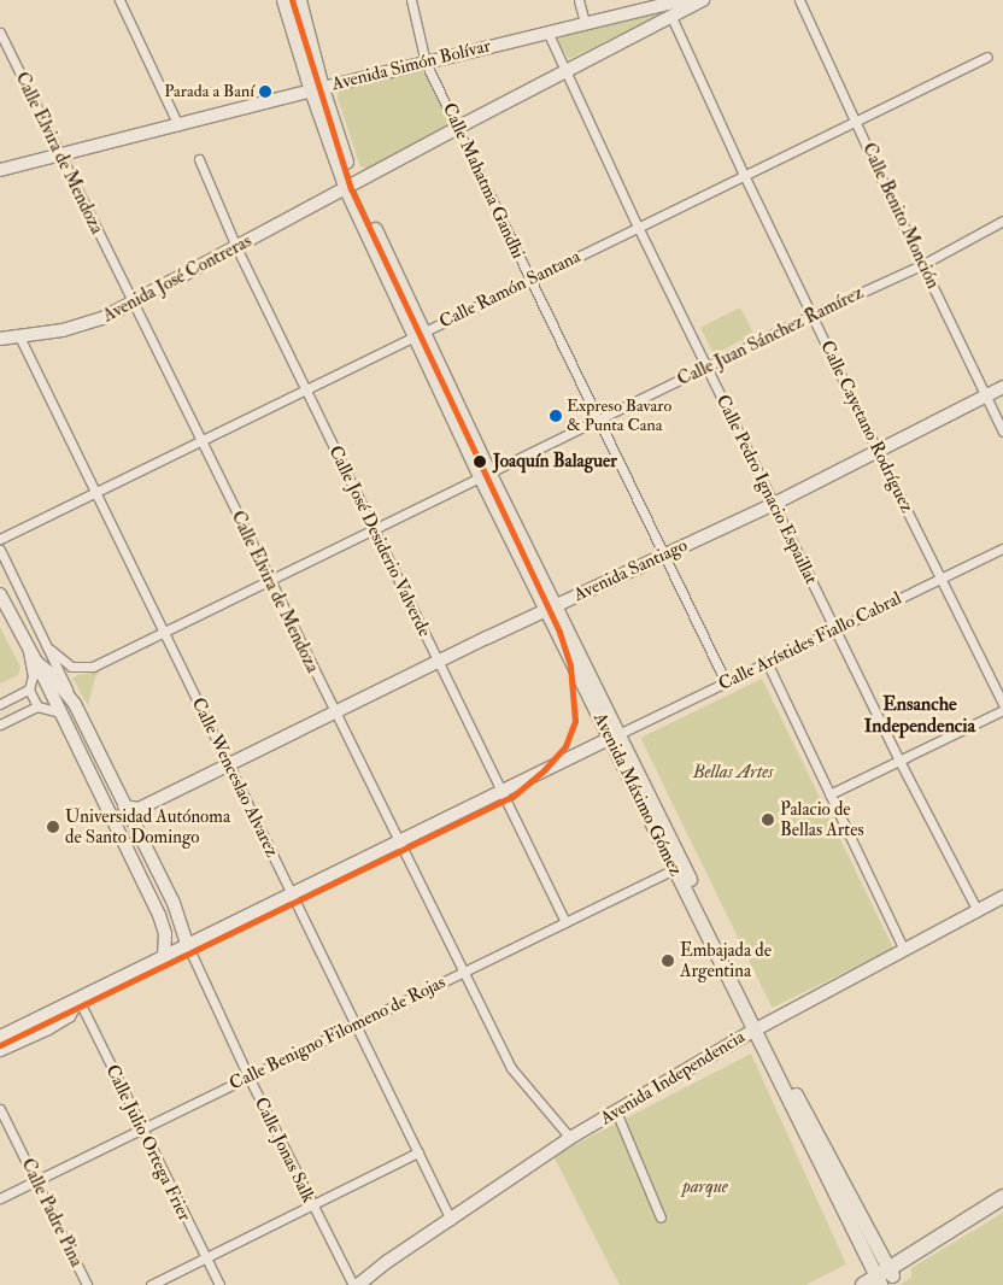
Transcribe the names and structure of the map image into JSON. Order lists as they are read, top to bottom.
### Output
{
  "streets": {
    "main road": [
      "Avenida Simón Bolívar",
      "Avenida José Contreras",
      "Avenida Santiago",
      "Avenida Máximo Gómez",
      "Avenida Independencia"
    ],
    "street": [
      "Calle Elvira de Mendoza",
      "Calle Mahatma Gandhi",
      "Calle Benito Monción",
      "Calle Ramón Santana",
      "Calle Juan Sánchez Ramírez",
      "Calle Cayetano Rodríguez",
      "Calle Pedro Ignacio Espaillat",
      "Calle José Desiderio Valverde",
      "Calle Arístides Fiallo Cabral",
      "Calle Wenceslao Alvarez",
      "Calle Benigno Filomeno de Rojas",
      "Calle Julio Ortega Frier",
      "Calle Jonas Salk",
      "Calle Padre Pina"
    ]
  },
  "crossings": [
    ["Avenida Simón Bolívar", "Calle Elvira de Mendoza"],
    ["Avenida Simón Bolívar", "Calle Mahatma Gandhi"],
    ["Avenida Simón Bolívar", "Calle Pedro Ignacio Espaillat"],
    ["Avenida Simón Bolívar", "Avenida Máximo Gómez"],
    ["Calle Elvira de Mendoza", "Avenida José Contreras"],
    ["Calle Elvira de Mendoza", "Calle Ramón Santana"],
    ["Calle Elvira de Mendoza", "Calle Juan Sánchez Ramírez"],
    ["Calle Elvira de Mendoza", "Avenida Santiago"],
    ["Calle Elvira de Mendoza", "Calle Benigno Filomeno de Rojas"],
    ["Calle Elvira de Mendoza", "Avenida Independencia"],
    ["Calle Mahatma Gandhi", "Avenida José Contreras"],
    ["Calle Mahatma Gandhi", "Calle Ramón Santana"],
    ["Calle Mahatma Gandhi", "Calle Juan Sánchez Ramírez"],
    ["Calle Mahatma Gandhi", "Avenida Santiago"],
    ["Calle Mahatma Gandhi", "Calle Arístides Fiallo Cabral"],
    ["Calle Benito Monción", "Calle Ramón Santana"],
    ["Calle Benito Monción", "Calle Juan Sánchez Ramírez"],
    ["Calle Benito Monción", "Avenida Santiago"],
    ["Avenida José Contreras", "Calle Cayetano Rodríguez"],
    ["Avenida José Contreras", "Calle Pedro Ignacio Espaillat"],
    ["Avenida José Contreras", "Calle José Desiderio Valverde"],
    ["Avenida José Contreras", "Calle Wenceslao Alvarez"],
    ["Avenida José Contreras", "Avenida Máximo Gómez"],
    ["Calle Ramón Santana", "Calle Cayetano Rodríguez"],
    ["Calle Ramón Santana", "Calle Pedro Ignacio Espaillat"],
    ["Calle Ramón Santana", "Calle José Desiderio Valverde"],
    ["Calle Ramón Santana", "Calle Wenceslao Alvarez"],
    ["Calle Ramón Santana", "Avenida Máximo Gómez"],
    ["Calle Juan Sánchez Ramírez", "Calle Cayetano Rodríguez"],
    ["Calle Juan Sánchez Ramírez", "Calle Pedro Ignacio Espaillat"],
    ["Calle Juan Sánchez Ramírez", "Calle José Desiderio Valverde"],
    ["Calle Juan Sánchez Ramírez", "Calle Wenceslao Alvarez"],
    ["Calle Juan Sánchez Ramírez", "Avenida Máximo Gómez"],
    ["Calle Cayetano Rodríguez", "Avenida Santiago"],
    ["Calle Cayetano Rodríguez", "Calle Arístides Fiallo Cabral"],
    ["Calle Pedro Ignacio Espaillat", "Avenida Santiago"],
    ["Calle Pedro Ignacio Espaillat", "Calle Arístides Fiallo Cabral"],
    ["Calle Pedro Ignacio Espaillat", "Avenida Independencia"],
    ["Calle José Desiderio Valverde", "Avenida Santiago"],
    ["Calle José Desiderio Valverde", "Calle Benigno Filomeno de Rojas"],
    ["Avenida Santiago", "Calle Wenceslao Alvarez"],
    ["Avenida Santiago", "Avenida Máximo Gómez"],
    ["Calle Arístides Fiallo Cabral", "Avenida Máximo Gómez"],
    ["Calle Wenceslao Alvarez", "Calle Benigno Filomeno de Rojas"],
    ["Calle Wenceslao Alvarez", "Avenida Independencia"],
    ["Avenida Máximo Gómez", "Calle Benigno Filomeno de Rojas"],
    ["Avenida Máximo Gómez", "Avenida Independencia"],
    ["Calle Benigno Filomeno de Rojas", "Calle Julio Ortega Frier"],
    ["Calle Benigno Filomeno de Rojas", "Calle Jonas Salk"],
    ["Calle Benigno Filomeno de Rojas", "Calle Padre Pina"]
  ],
  "districts": ["Ensanche Independencia"],
  "parks": ["Bellas Artes", "parque"],
  "places": [
    "Parada a Baní",
    "Expreso Bavaro & Punta Cana",
    "Joaquín Balaguer",
    "Palacio de Bellas Artes",
    "Universidad Autónoma de Santo Domingo",
    "Embajada de Argentina"
  ]
}
